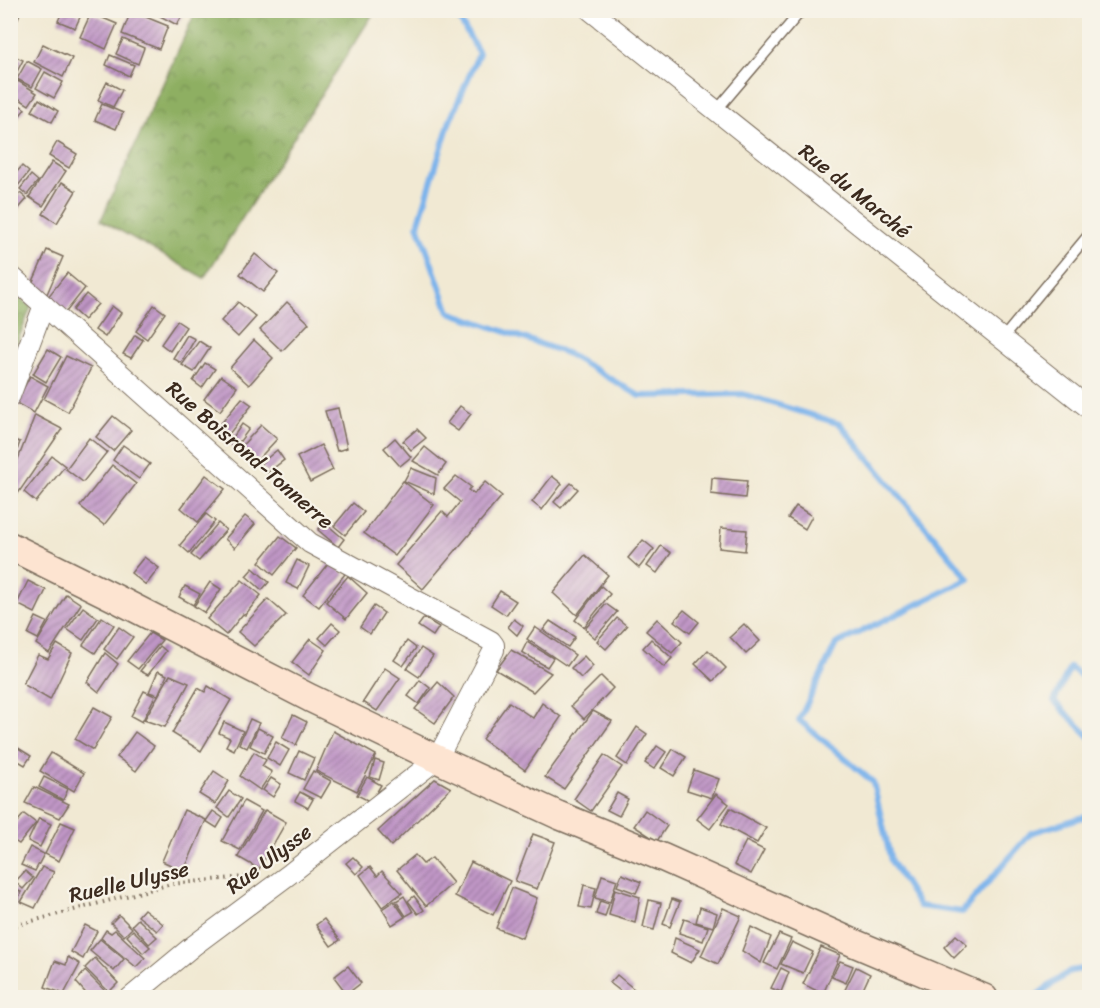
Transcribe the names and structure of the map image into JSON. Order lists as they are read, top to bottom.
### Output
{
  "streets": {
    "street": ["Rue du Marché", "Rue Boisrond-Tonnerre", "Rue Ulysse"],
    "path": ["Ruelle Ulysse"]
  },
  "crossings": [
    ["Rue Boisrond-Tonnerre", "Rue Ulysse"],
    ["Rue Ulysse", "Ruelle Ulysse"]
  ]
}
